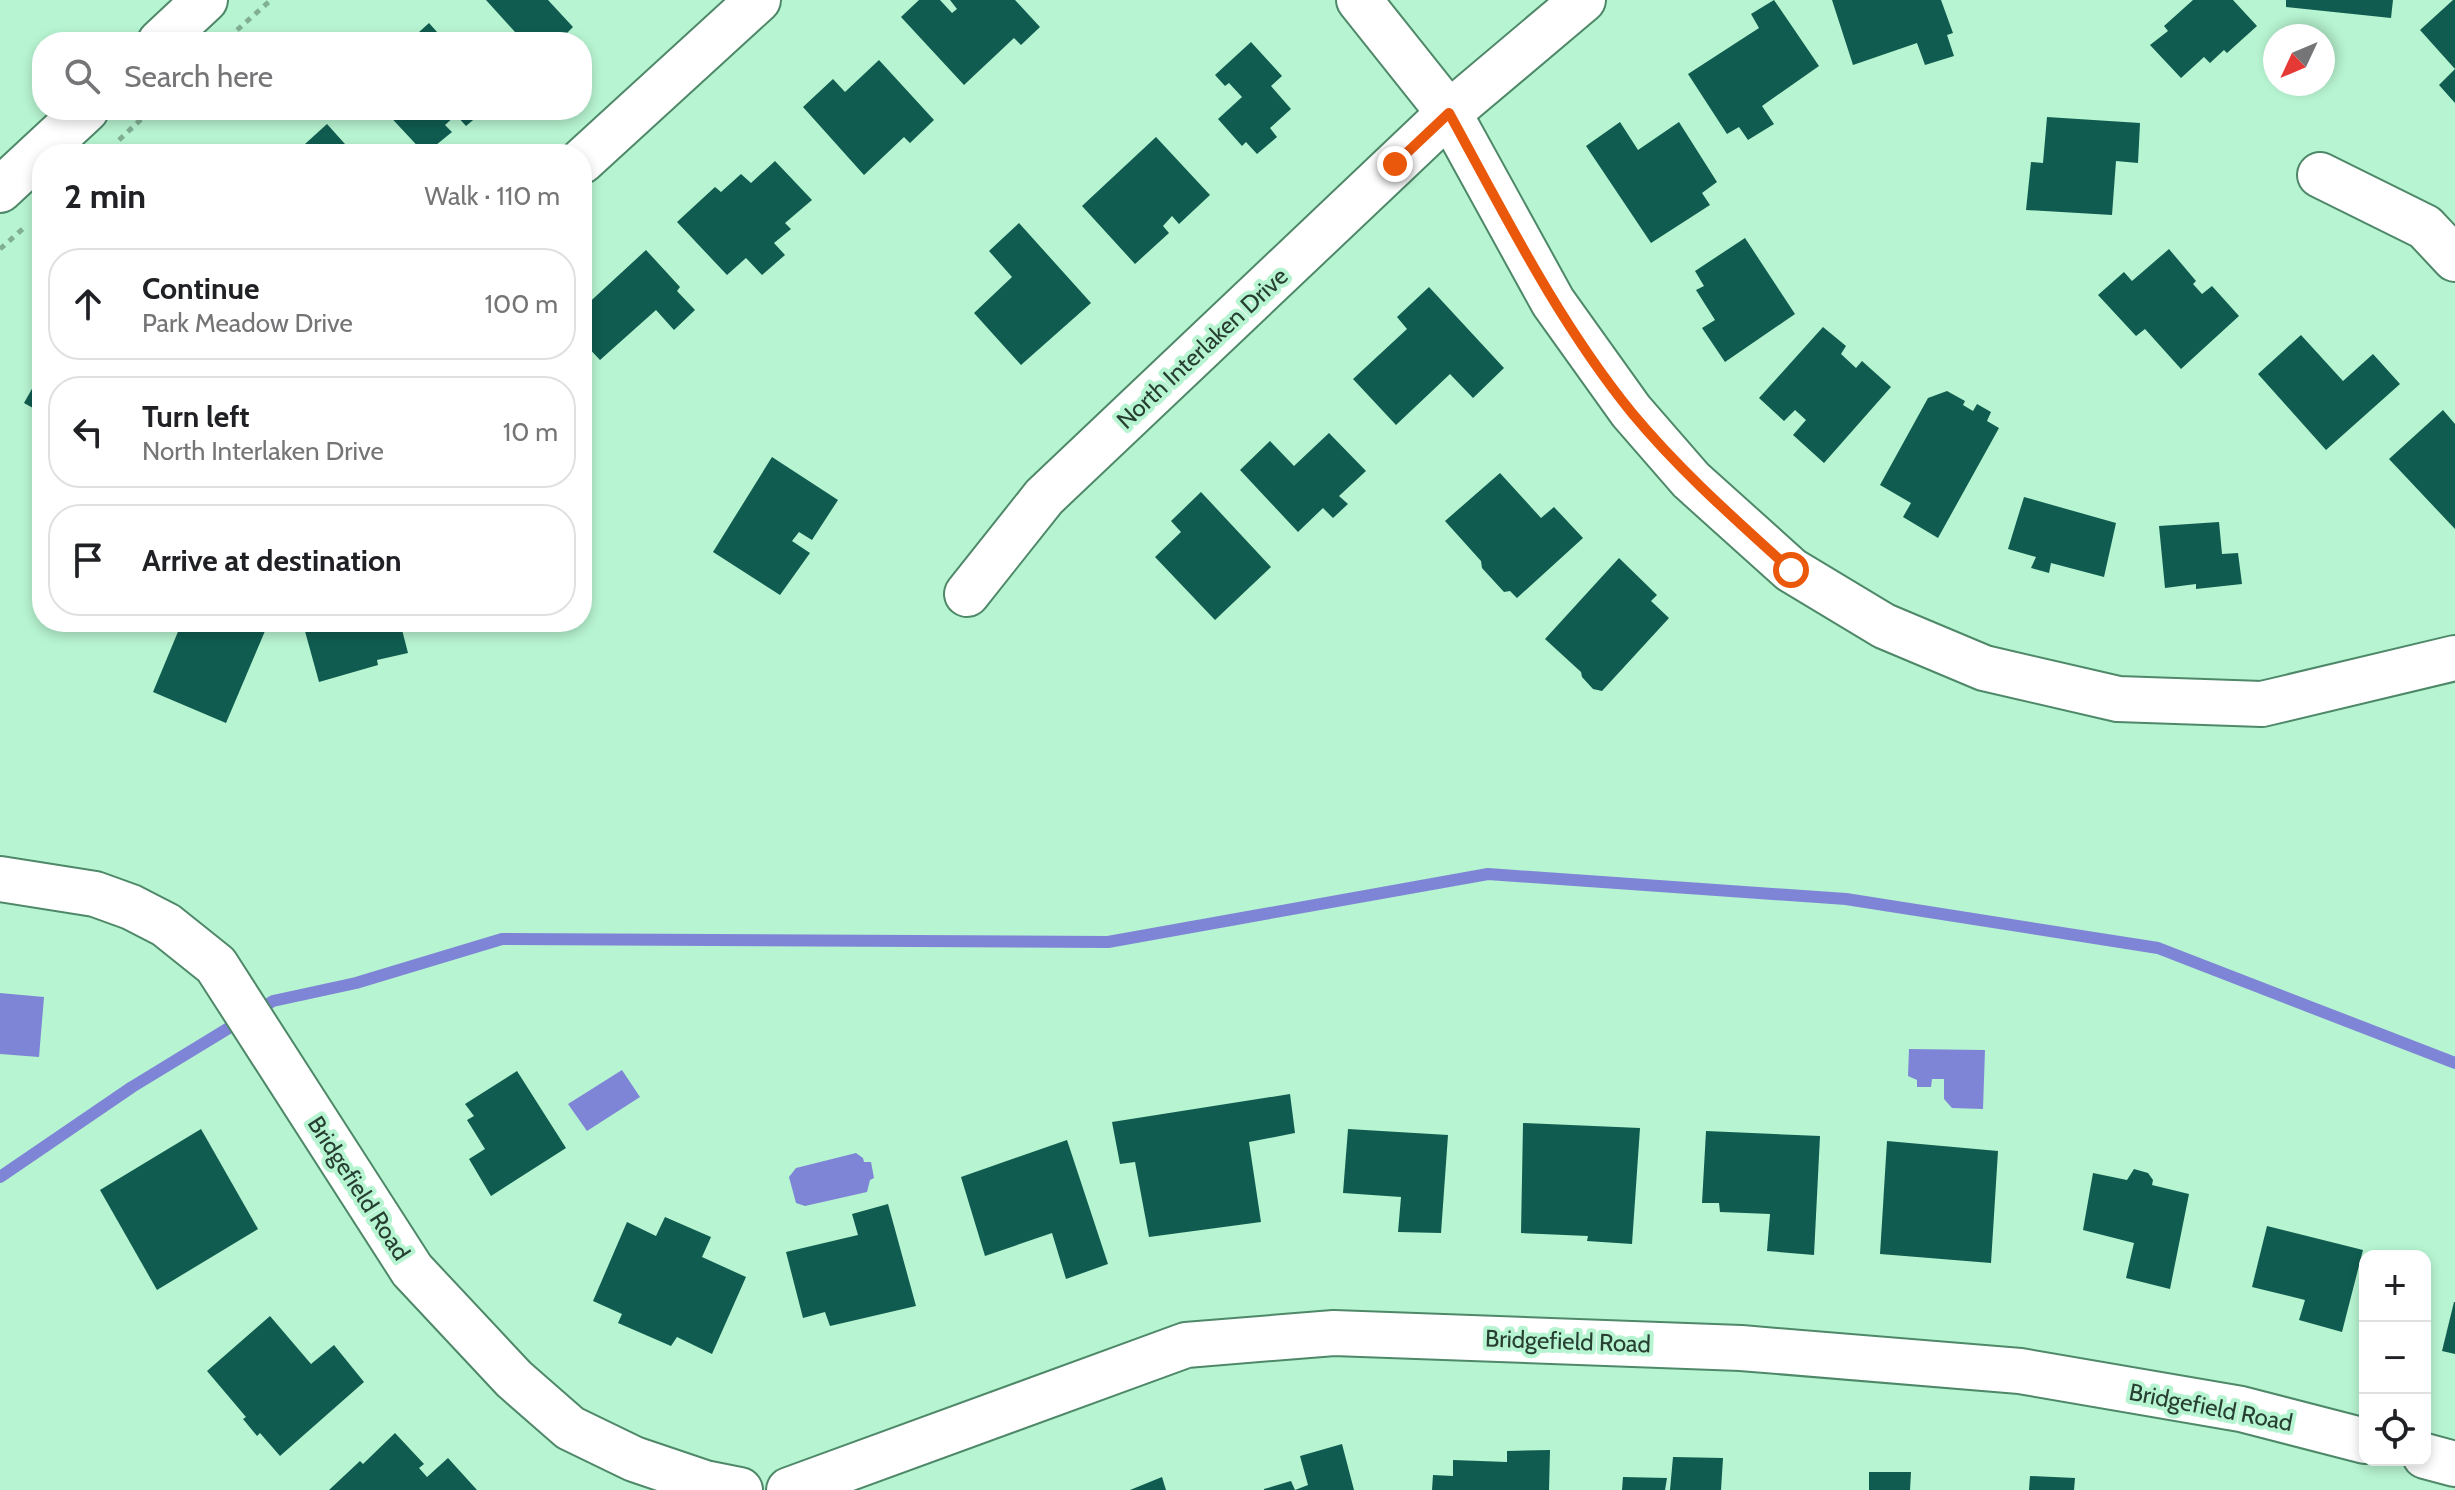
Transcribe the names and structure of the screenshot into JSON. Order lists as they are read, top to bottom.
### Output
{
  "streets": {
    "street": ["North Interlaken Drive", "Bridgefield Road"]
  },
  "north": "bottom left",
  "page": {
    "search": "Search here",
    "heading": ["2 min", "Walk · 110 m"],
    "list": [
      ["Continue", "Park Meadow Drive", "100 m"],
      ["Turn left", "North Interlaken Drive", "10 m"],
      "Arrive at destination"
    ],
    "map_buttons": ["+", "−"]
  }
}
